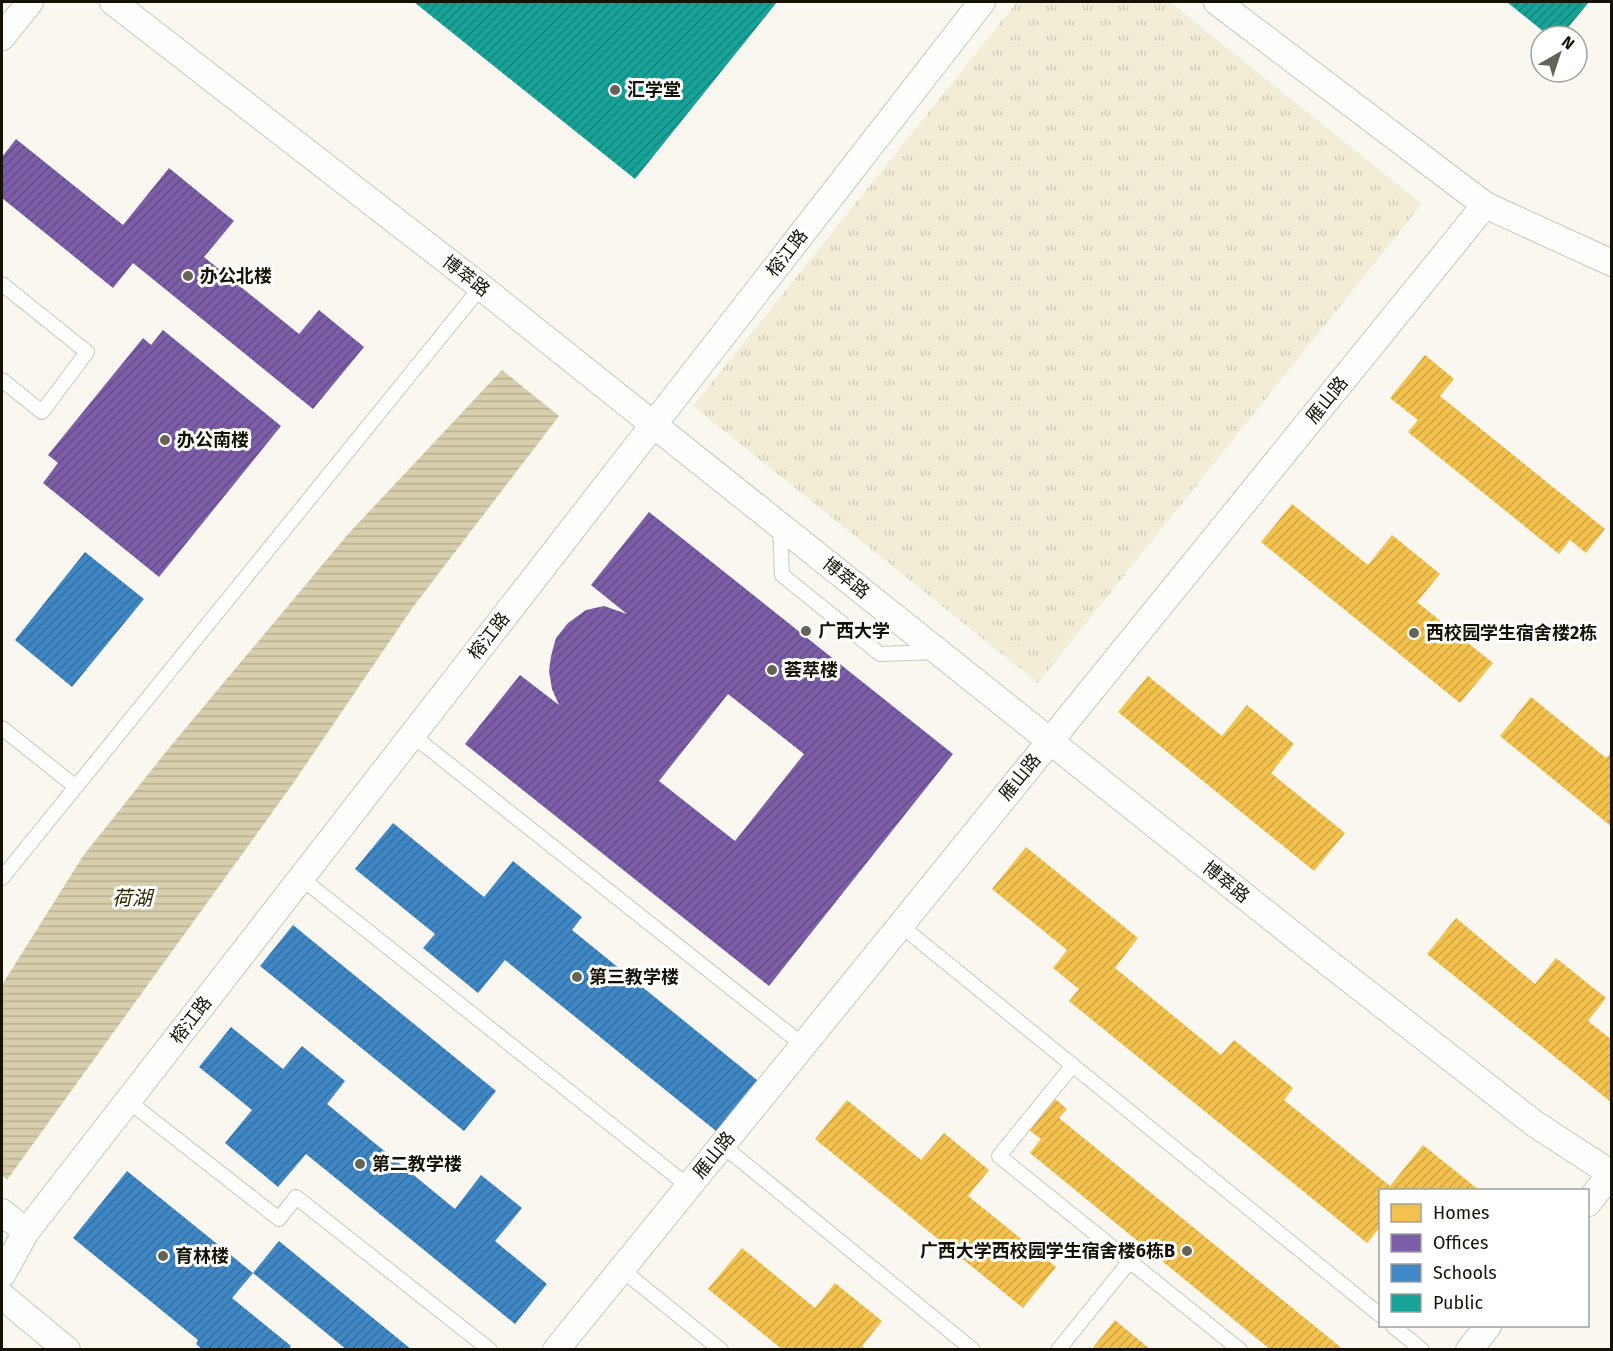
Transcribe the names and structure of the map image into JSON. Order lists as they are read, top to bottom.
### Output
{
  "streets": {
    "street": ["榕江路", "博萃路", "雁山路"]
  },
  "crossings": [
    ["榕江路", "博萃路"],
    ["博萃路", "雁山路"]
  ],
  "water": ["荷湖"],
  "places": [
    "汇学堂",
    "办公北楼",
    "办公南楼",
    "广西大学",
    "西校园学生宿舍楼2栋",
    "荟萃楼",
    "第三教学楼",
    "第二教学楼",
    "广西大学西校园学生宿舍楼6栋B",
    "育林楼"
  ],
  "legend": [
    "Homes",
    "Offices",
    "Schools",
    "Public"
  ],
  "north": "top right"
}
